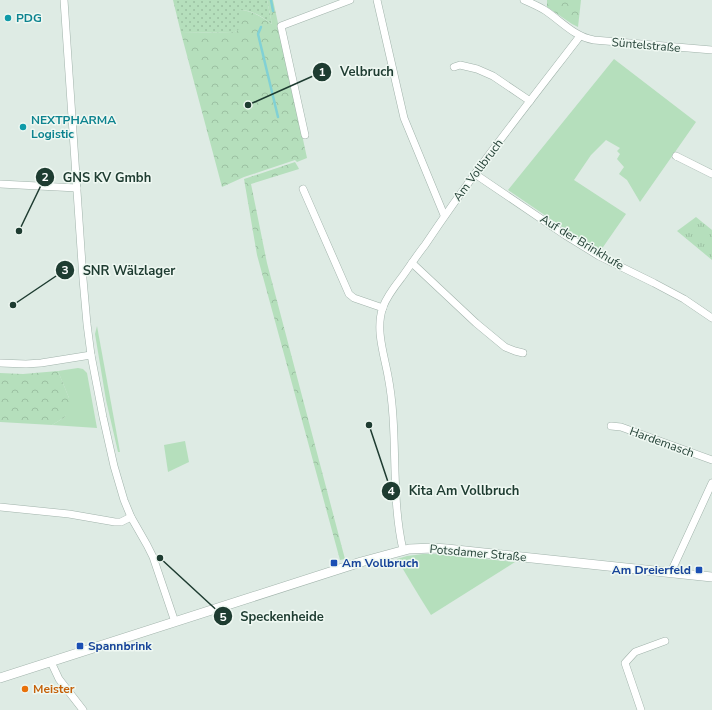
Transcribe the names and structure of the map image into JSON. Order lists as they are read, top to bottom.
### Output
{
  "streets": {
    "street": [
      "Süntelstraße",
      "Am Vollbruch",
      "Auf der Brinkhufe",
      "Hardemasch",
      "Potsdamer Straße"
    ]
  },
  "crossings": [
    ["Süntelstraße", "Am Vollbruch"],
    ["Am Vollbruch", "Auf der Brinkhufe"],
    ["Am Vollbruch", "Potsdamer Straße"]
  ],
  "places": {
    "other": [
      "PDG",
      "Velbruch",
      "NEXTPHARMA Logistic",
      "GNS KV Gmbh",
      "SNR Wälzlager",
      "Kita Am Vollbruch",
      "Speckenheide",
      "Meister"
    ],
    "transit": ["Am Vollbruch", "Am Dreierfeld", "Spannbrink"]
  }
}
